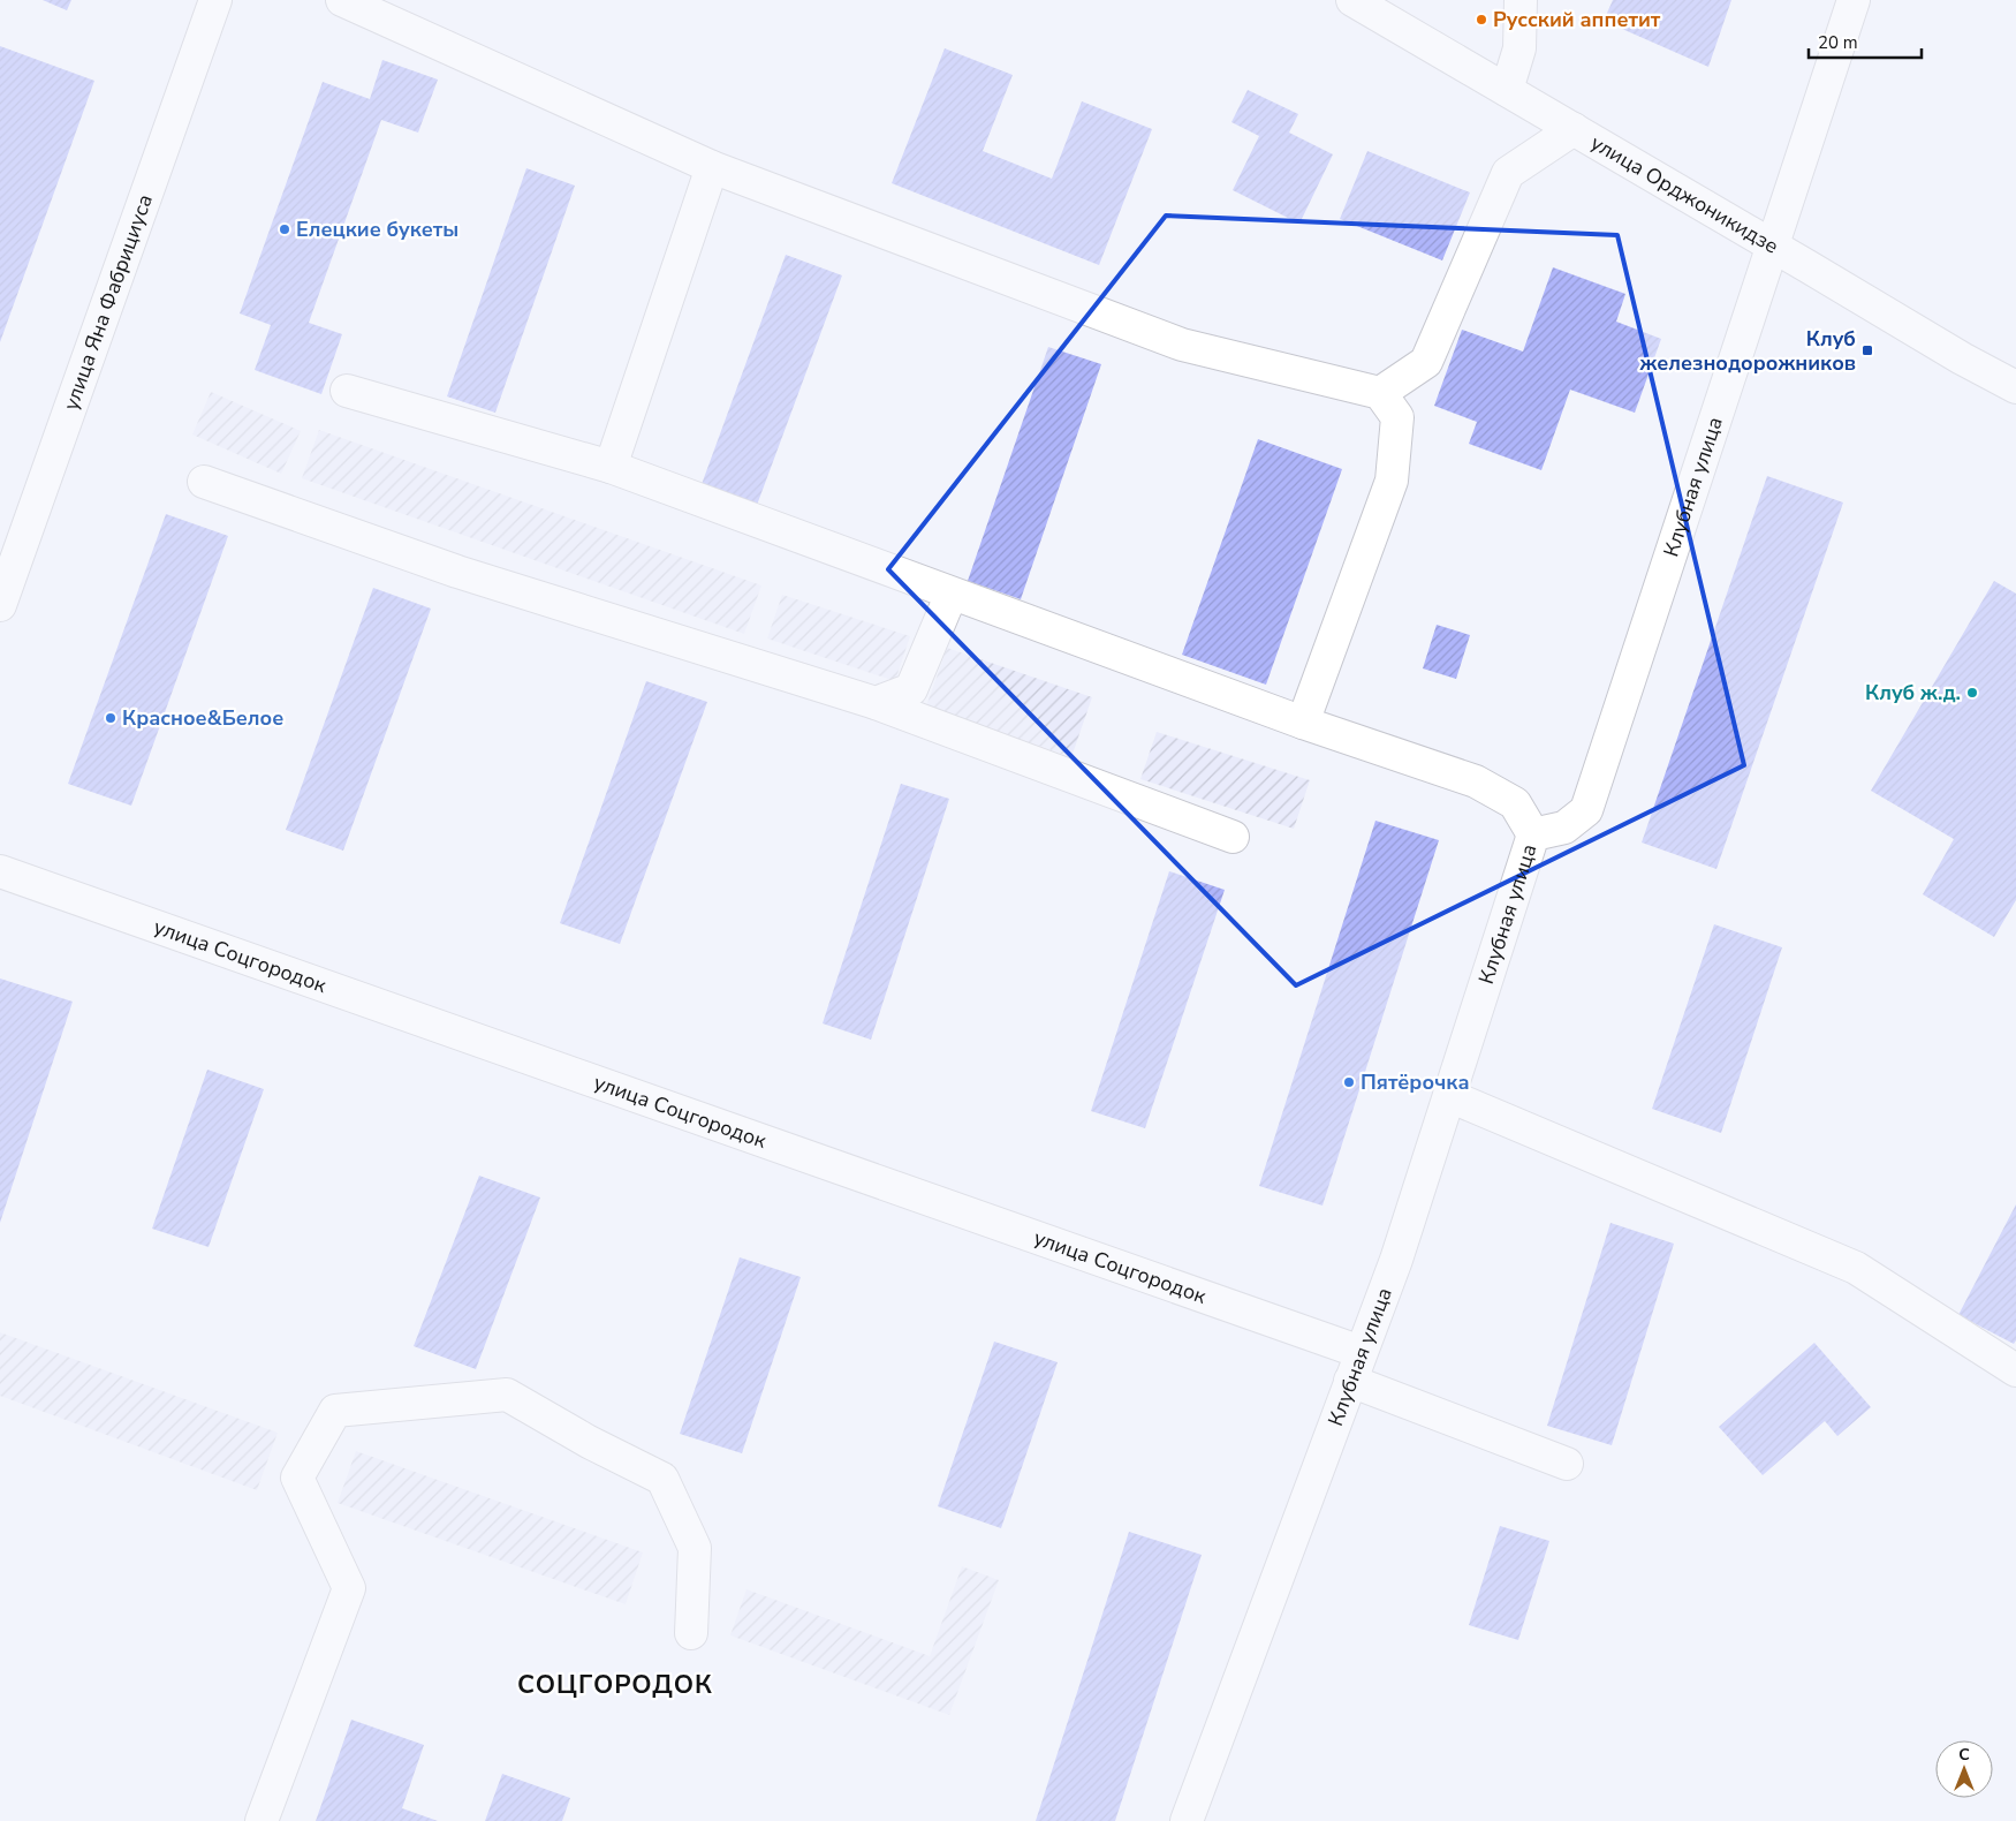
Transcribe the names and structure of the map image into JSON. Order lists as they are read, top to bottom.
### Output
{
  "streets": {
    "street": [
      "улица Орджоникидзе",
      "улица Яна Фабрициуса",
      "Клубная улица",
      "улица Соцгородок"
    ]
  },
  "crossings": [
    ["улица Орджоникидзе", "Клубная улица"],
    ["Клубная улица", "улица Соцгородок"]
  ],
  "districts": ["СОЦГОРОДОК"],
  "places": {
    "other": [
      "Русский аппетит",
      "Елецкие букеты",
      "Клуб ж.д.",
      "Красное&Белое",
      "Пятёрочка"
    ],
    "transit": ["Клуб железнодорожников"]
  },
  "scale_bar": "20 m",
  "north": "top"
}
